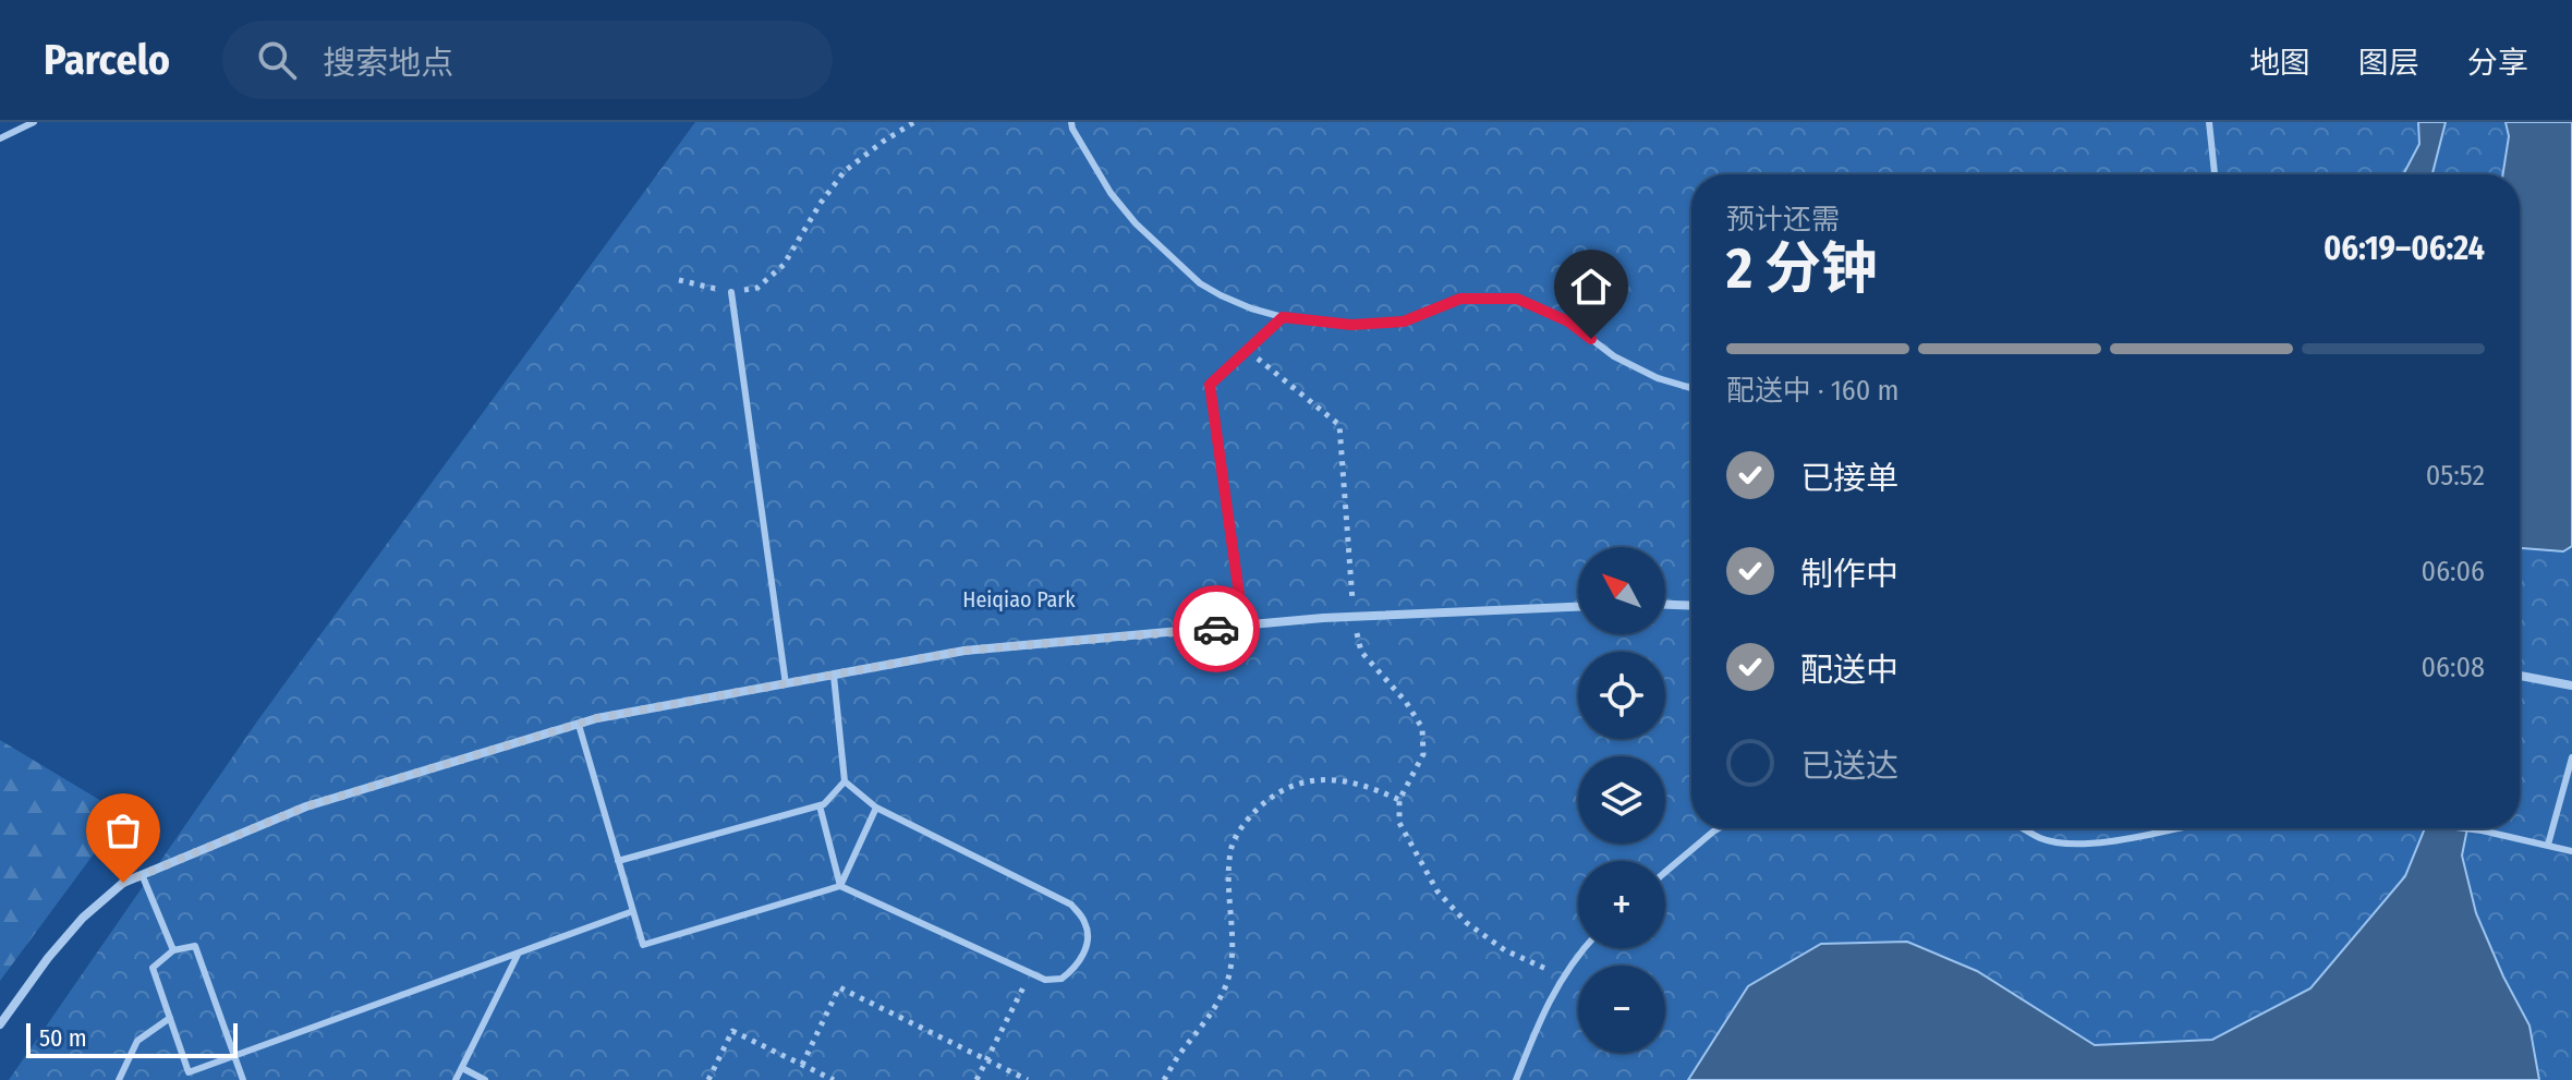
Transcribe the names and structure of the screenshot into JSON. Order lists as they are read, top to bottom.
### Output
{
  "parks": ["Heiqiao Park"],
  "scale_bar": "50 m",
  "north": "top left",
  "page": {
    "header": "Parcelo",
    "search": "搜索地点",
    "nav": ["地图", "图层", "分享"],
    "heading": ["2 分钟", "预计还需", "06:19–06:24"],
    "bar": "配送中 · 160 m",
    "list": [
      ["已接单", "05:52"],
      ["制作中", "06:06"],
      ["配送中", "06:08"],
      "已送达"
    ],
    "map_buttons": ["+", "−"],
    "scale": "50 m"
  }
}
